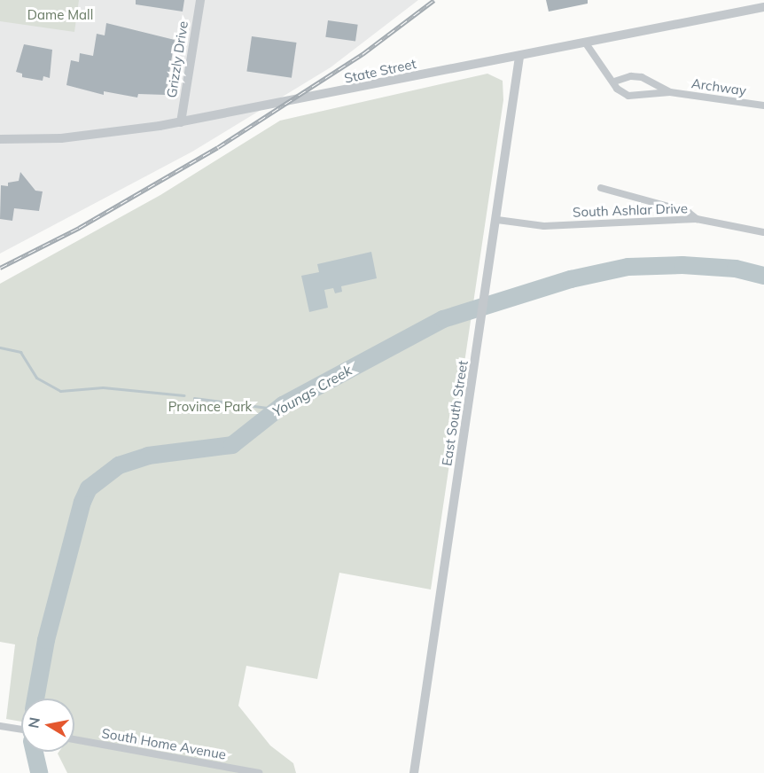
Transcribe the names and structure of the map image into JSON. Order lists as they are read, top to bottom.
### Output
{
  "streets": {
    "street": [
      "Grizzly Drive",
      "State Street",
      "Archway",
      "South Ashlar Drive",
      "East South Street",
      "South Home Avenue"
    ]
  },
  "crossings": [
    ["Grizzly Drive", "State Street"],
    ["State Street", "Archway"],
    ["State Street", "East South Street"],
    ["South Ashlar Drive", "East South Street"]
  ],
  "water": ["Youngs Creek"],
  "parks": ["Dame Mall", "Province Park"],
  "north": "left"
}
